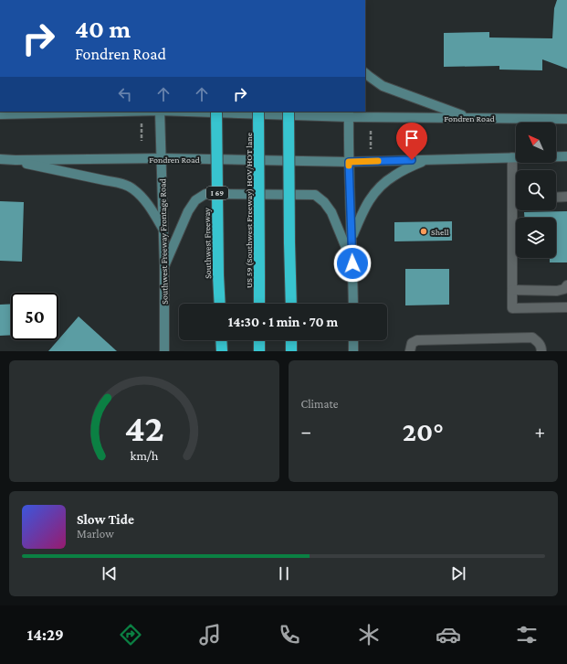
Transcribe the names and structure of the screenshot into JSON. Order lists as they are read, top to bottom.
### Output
{
  "streets": {
    "highway": ["I 69", "US 59 (Southwest Freeway) HOV/HOT lane", "Southwest Freeway"],
    "main road": ["Fondren Road", "Southwest Freeway Frontage Road"]
  },
  "crossings": [
    ["Fondren Road", "Southwest Freeway Frontage Road"]
  ],
  "places": ["Shell"],
  "north": "top left",
  "page": {
    "turn": ["40 m", "Fondren Road"],
    "limit": "50",
    "trip": "14:30 · 1 min · 70 m",
    "tile": "Climate",
    "heat": ["−", "20°", "+"],
    "song": ["Slow Tide", "Marlow"],
    "tabs": "14:29",
    "gauge": ["42", "km/h"]
  }
}
